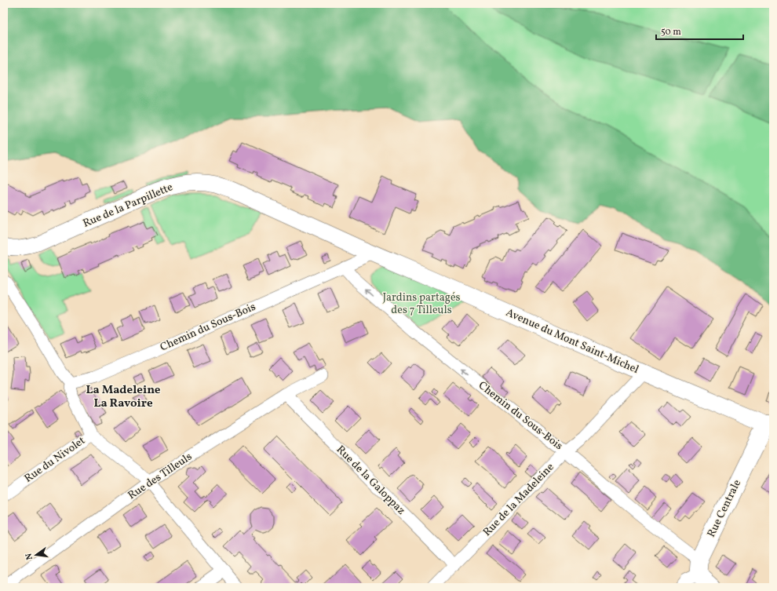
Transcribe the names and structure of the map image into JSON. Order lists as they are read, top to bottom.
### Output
{
  "streets": {
    "street": [
      "Rue de la Parpillette",
      "Chemin du Sous-Bois",
      "Avenue du Mont Saint-Michel",
      "Rue du Nivolet",
      "Rue des Tilleuls",
      "Rue de la Galoppaz",
      "Rue de la Madeleine",
      "Rue Centrale"
    ]
  },
  "crossings": [
    ["Rue de la Parpillette", "Chemin du Sous-Bois"],
    ["Rue de la Parpillette", "Avenue du Mont Saint-Michel"],
    ["Chemin du Sous-Bois", "Avenue du Mont Saint-Michel"],
    ["Chemin du Sous-Bois", "Rue de la Madeleine"],
    ["Chemin du Sous-Bois", "Rue Centrale"],
    ["Avenue du Mont Saint-Michel", "Rue de la Madeleine"],
    ["Avenue du Mont Saint-Michel", "Rue Centrale"],
    ["Rue des Tilleuls", "Rue de la Galoppaz"],
    ["Rue de la Galoppaz", "Rue de la Madeleine"]
  ],
  "one_way": ["Chemin du Sous-Bois"],
  "districts": ["La Madeleine La Ravoire"],
  "parks": ["Jardins partagés des 7 Tilleuls"],
  "scale_bar": "50 m",
  "north": "left"
}
